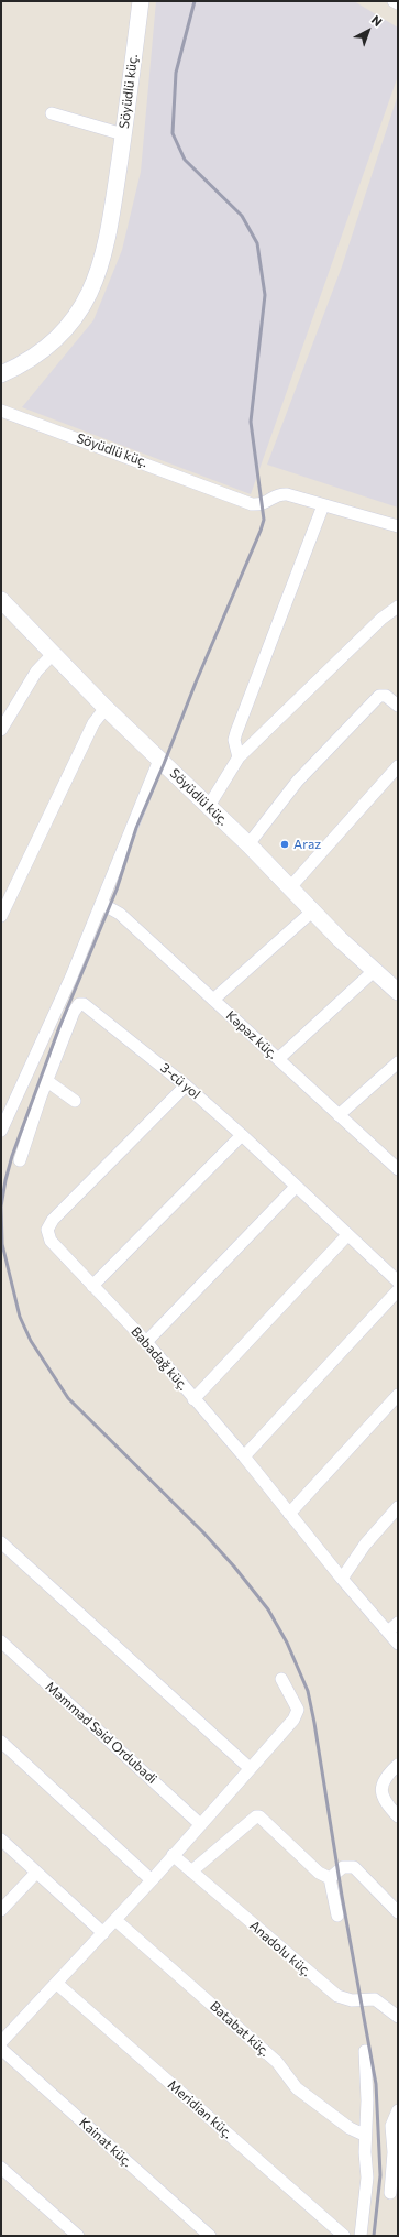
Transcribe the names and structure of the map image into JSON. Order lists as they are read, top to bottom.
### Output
{
  "streets": {
    "street": [
      "Söyüdlü küç.",
      "Kəpəz küç.",
      "3-cü yol",
      "Babadağ küç.",
      "Məmməd Səid Ordubadi",
      "Anadolu küç.",
      "Batabat küç.",
      "Meridian küç.",
      "Kainat küç."
    ]
  },
  "crossings": [
    ["3-cü yol", "Babadağ küç."]
  ],
  "places": ["Araz"],
  "north": "top right"
}
